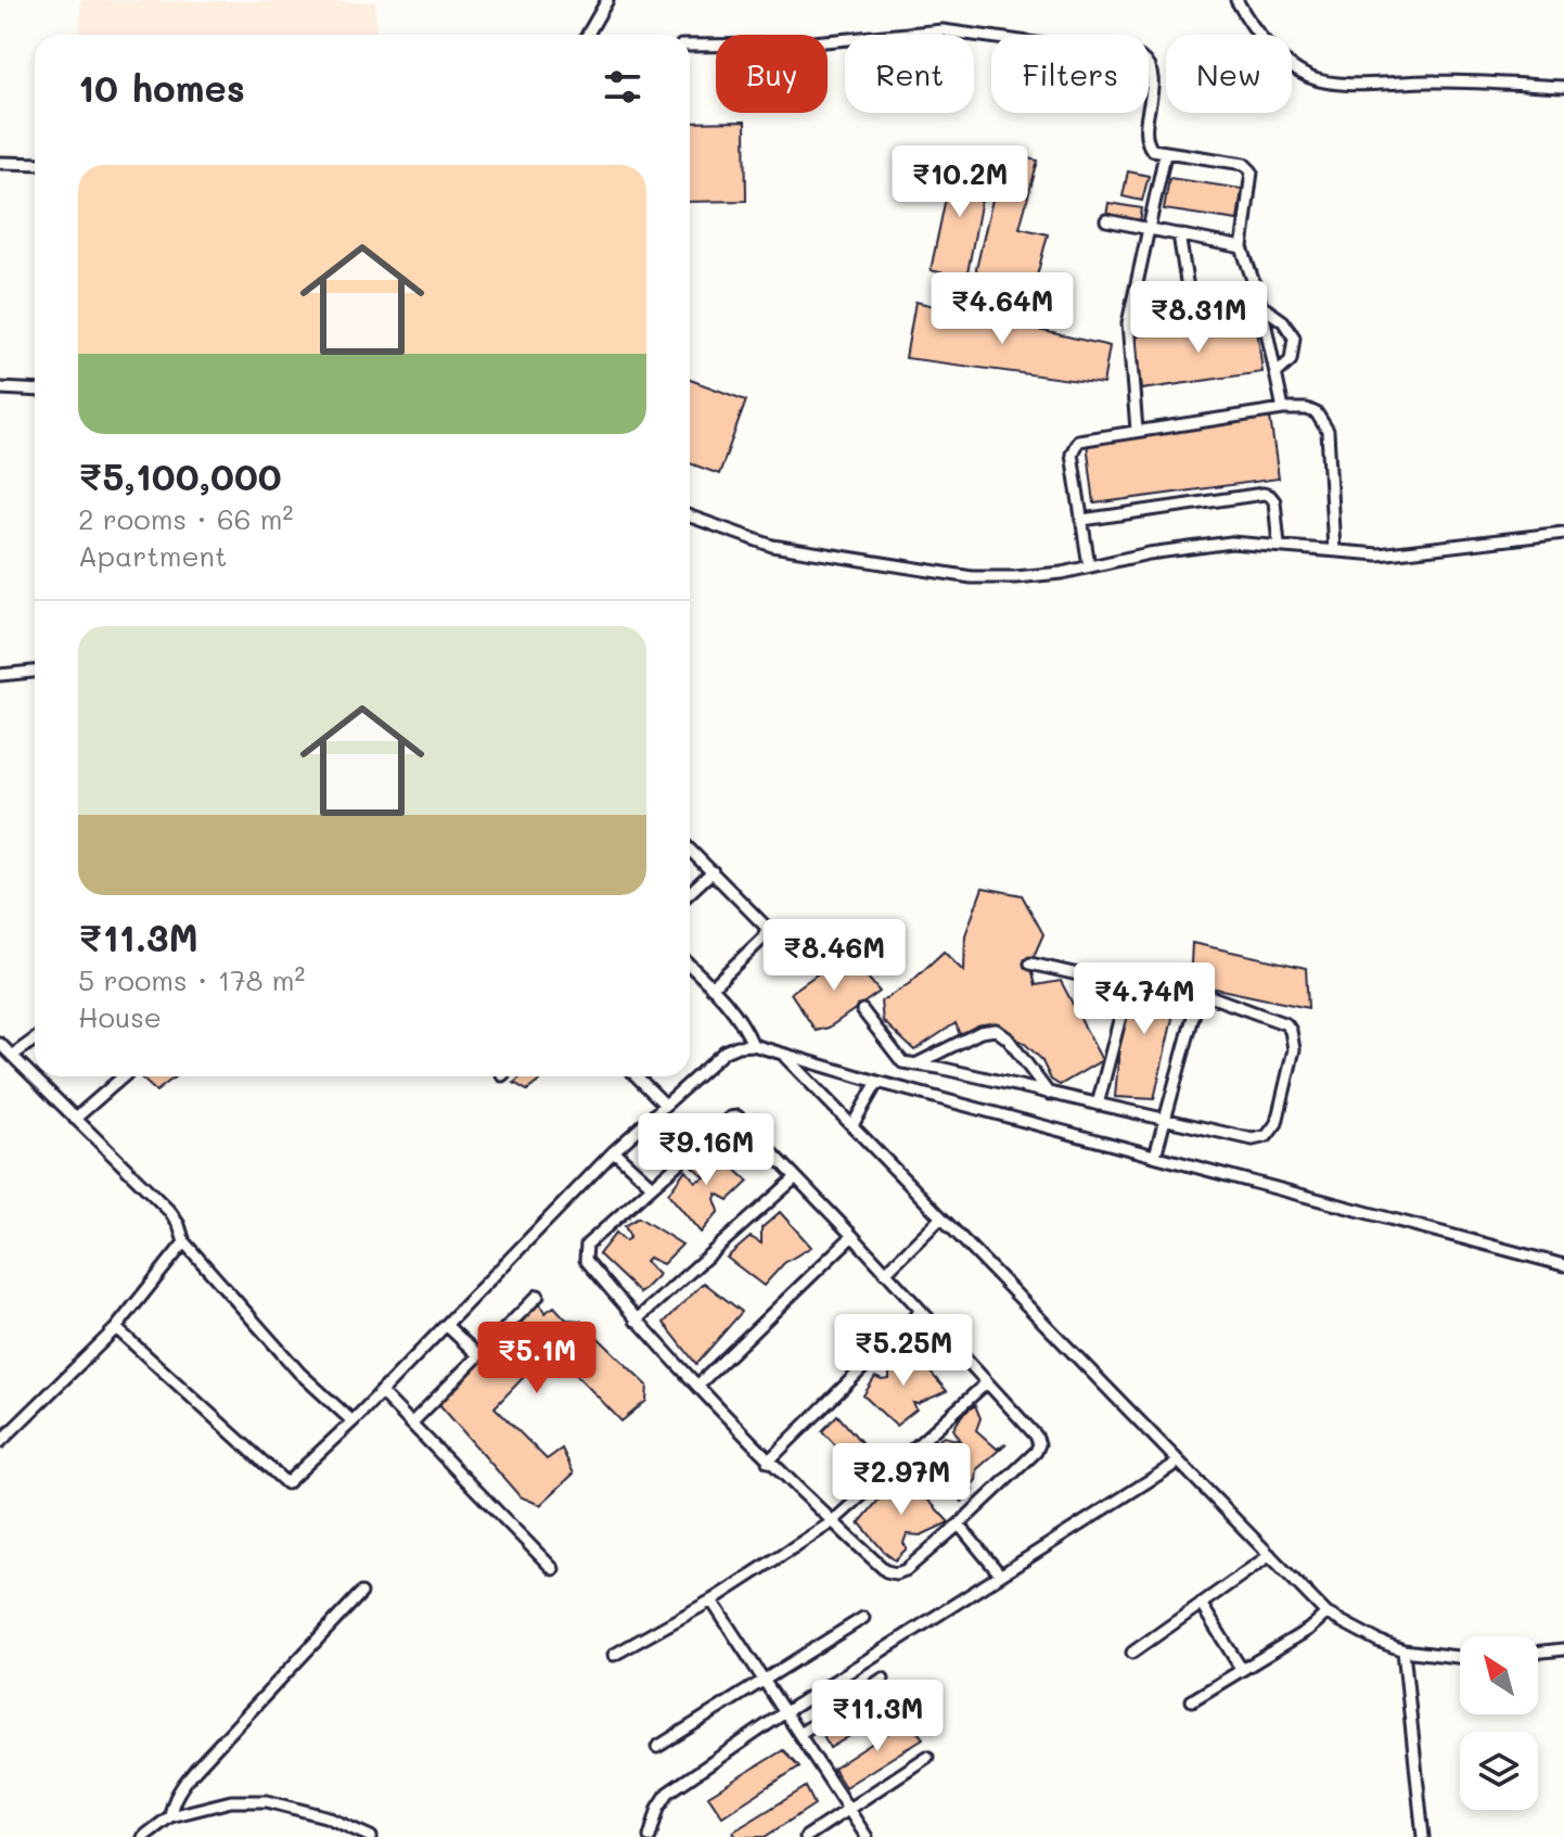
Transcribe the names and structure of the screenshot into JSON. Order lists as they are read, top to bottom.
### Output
{
  "north": "top left",
  "page": {
    "chip": [
      "Buy",
      "Rent",
      "Filters",
      "New"
    ],
    "heading": "10 homes",
    "list": [
      {
        "name": "₹5,100,000",
        "note": "2 rooms · 66 m² · Apartment"
      },
      {
        "name": "₹11.3M",
        "note": "5 rooms · 178 m² · House"
      }
    ],
    "price": [
      "₹10.2M",
      "₹4.64M",
      "₹8.31M",
      "₹8.46M",
      "₹4.74M",
      "₹9.16M",
      "₹5.25M",
      "₹5.1M",
      "₹2.97M",
      "₹11.3M"
    ]
  }
}
